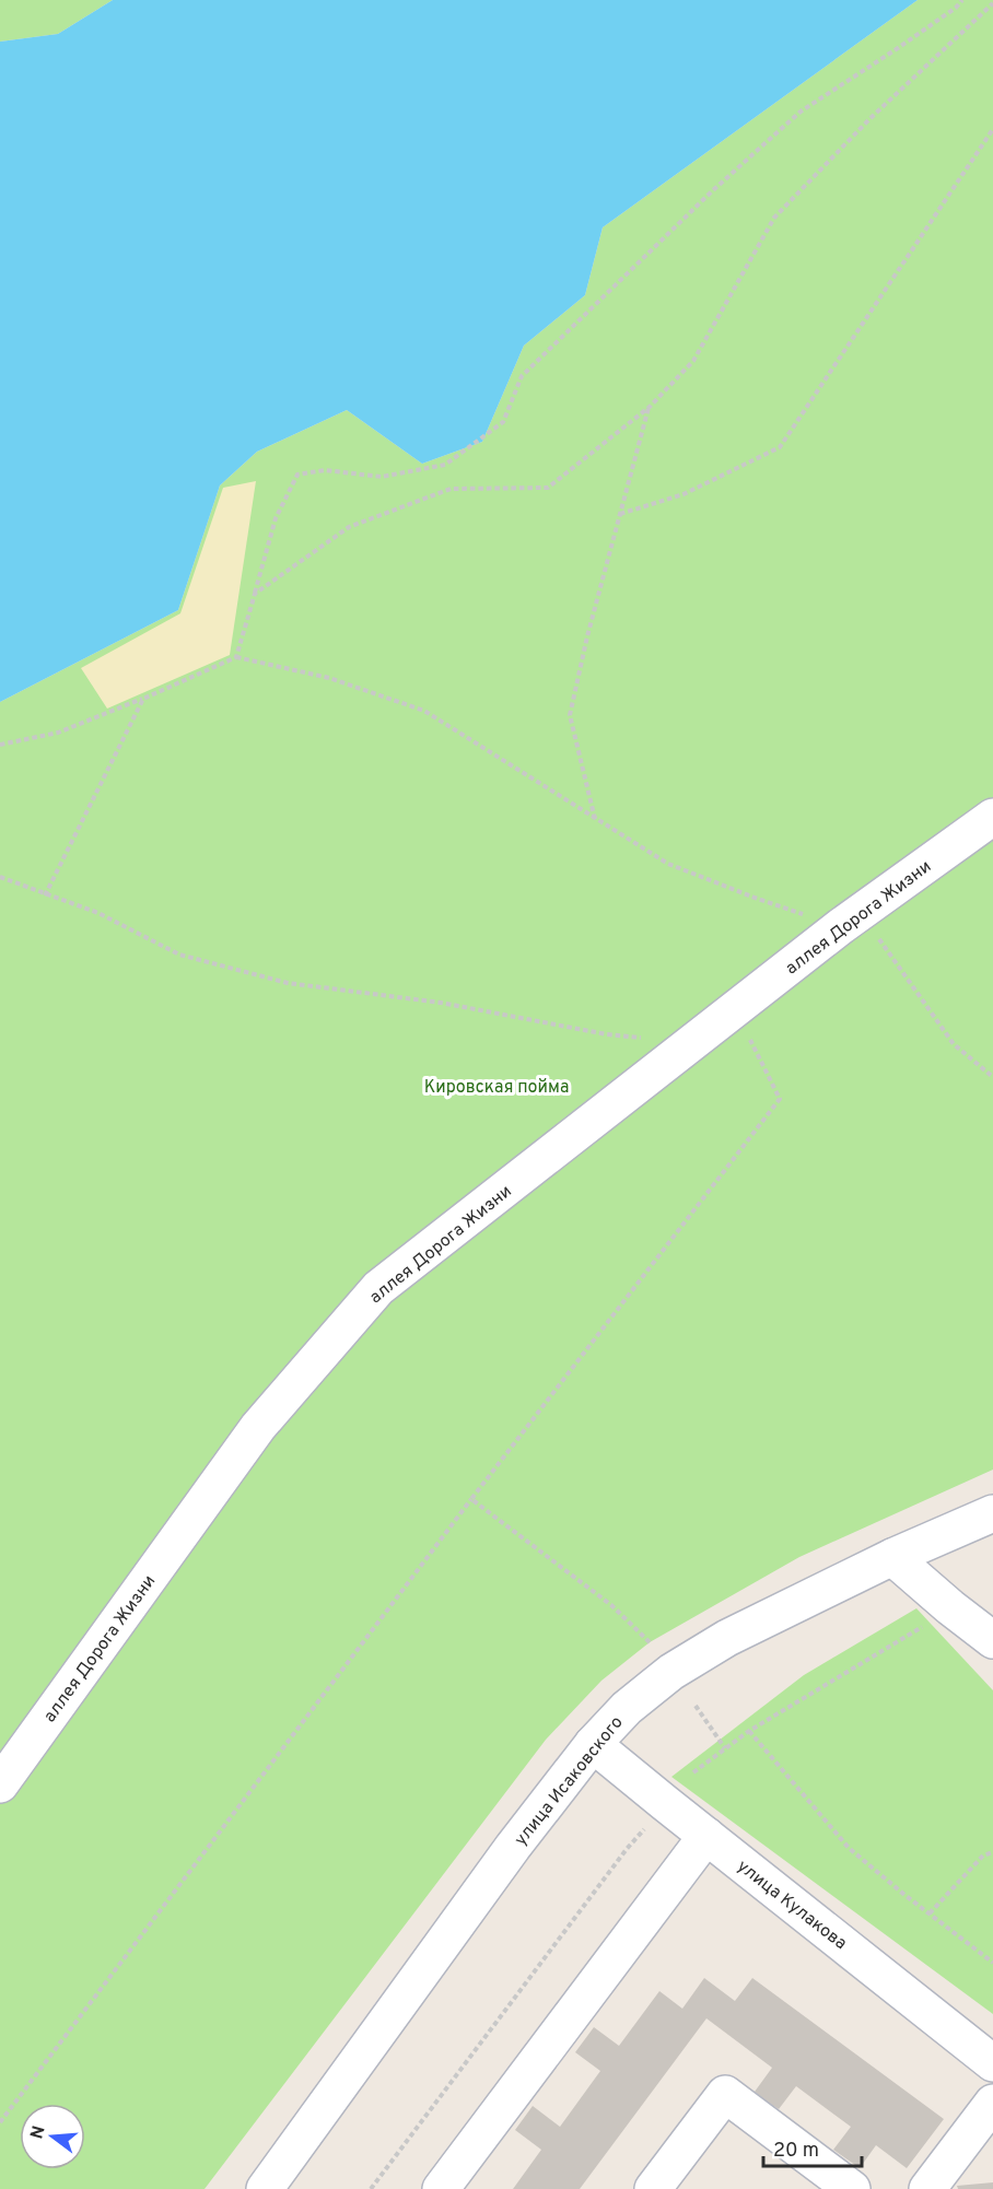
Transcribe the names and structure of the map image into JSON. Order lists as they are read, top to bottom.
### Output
{
  "streets": {
    "street": ["аллея Дорога Жизни", "улица Исаковского", "улица Кулакова"]
  },
  "crossings": [
    ["улица Исаковского", "улица Кулакова"]
  ],
  "parks": ["Кировская пойма"],
  "scale_bar": "20 m",
  "north": "left"
}
